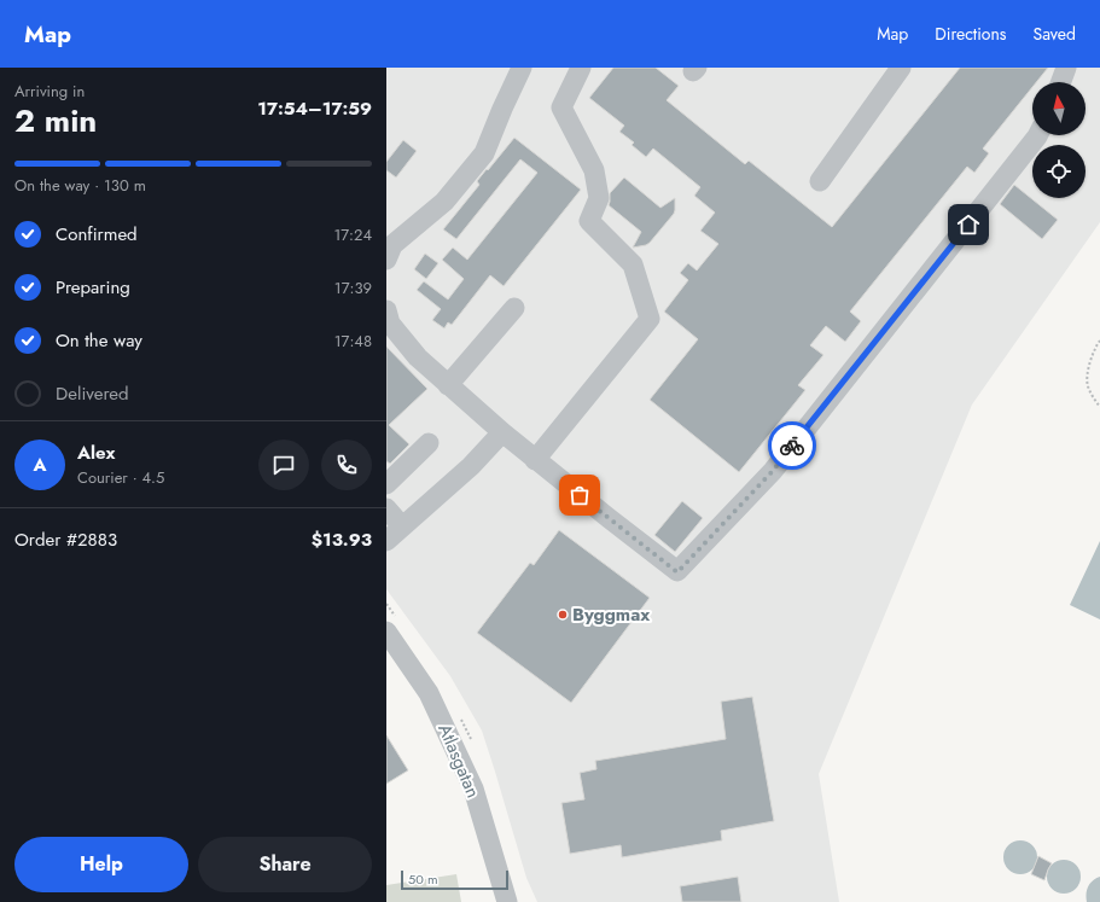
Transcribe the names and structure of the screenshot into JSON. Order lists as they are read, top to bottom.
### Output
{
  "streets": {
    "street": ["Atlasgatan"]
  },
  "places": ["Byggmax"],
  "scale_bar": "50 m",
  "north": "top",
  "page": {
    "header": "Map",
    "nav": ["Map", "Directions", "Saved"],
    "heading": ["2 min", "Arriving in", "17:54–17:59"],
    "panel": [
      "Alex",
      "Courier · 4.5",
      "Order #2883",
      "$13.93"
    ],
    "bar": "On the way · 130 m",
    "list": [
      ["Confirmed", "17:24"],
      ["Preparing", "17:39"],
      ["On the way", "17:48"],
      "Delivered"
    ],
    "round": "A",
    "buttons": ["Help", "Share"],
    "scale": "50 m"
  }
}
